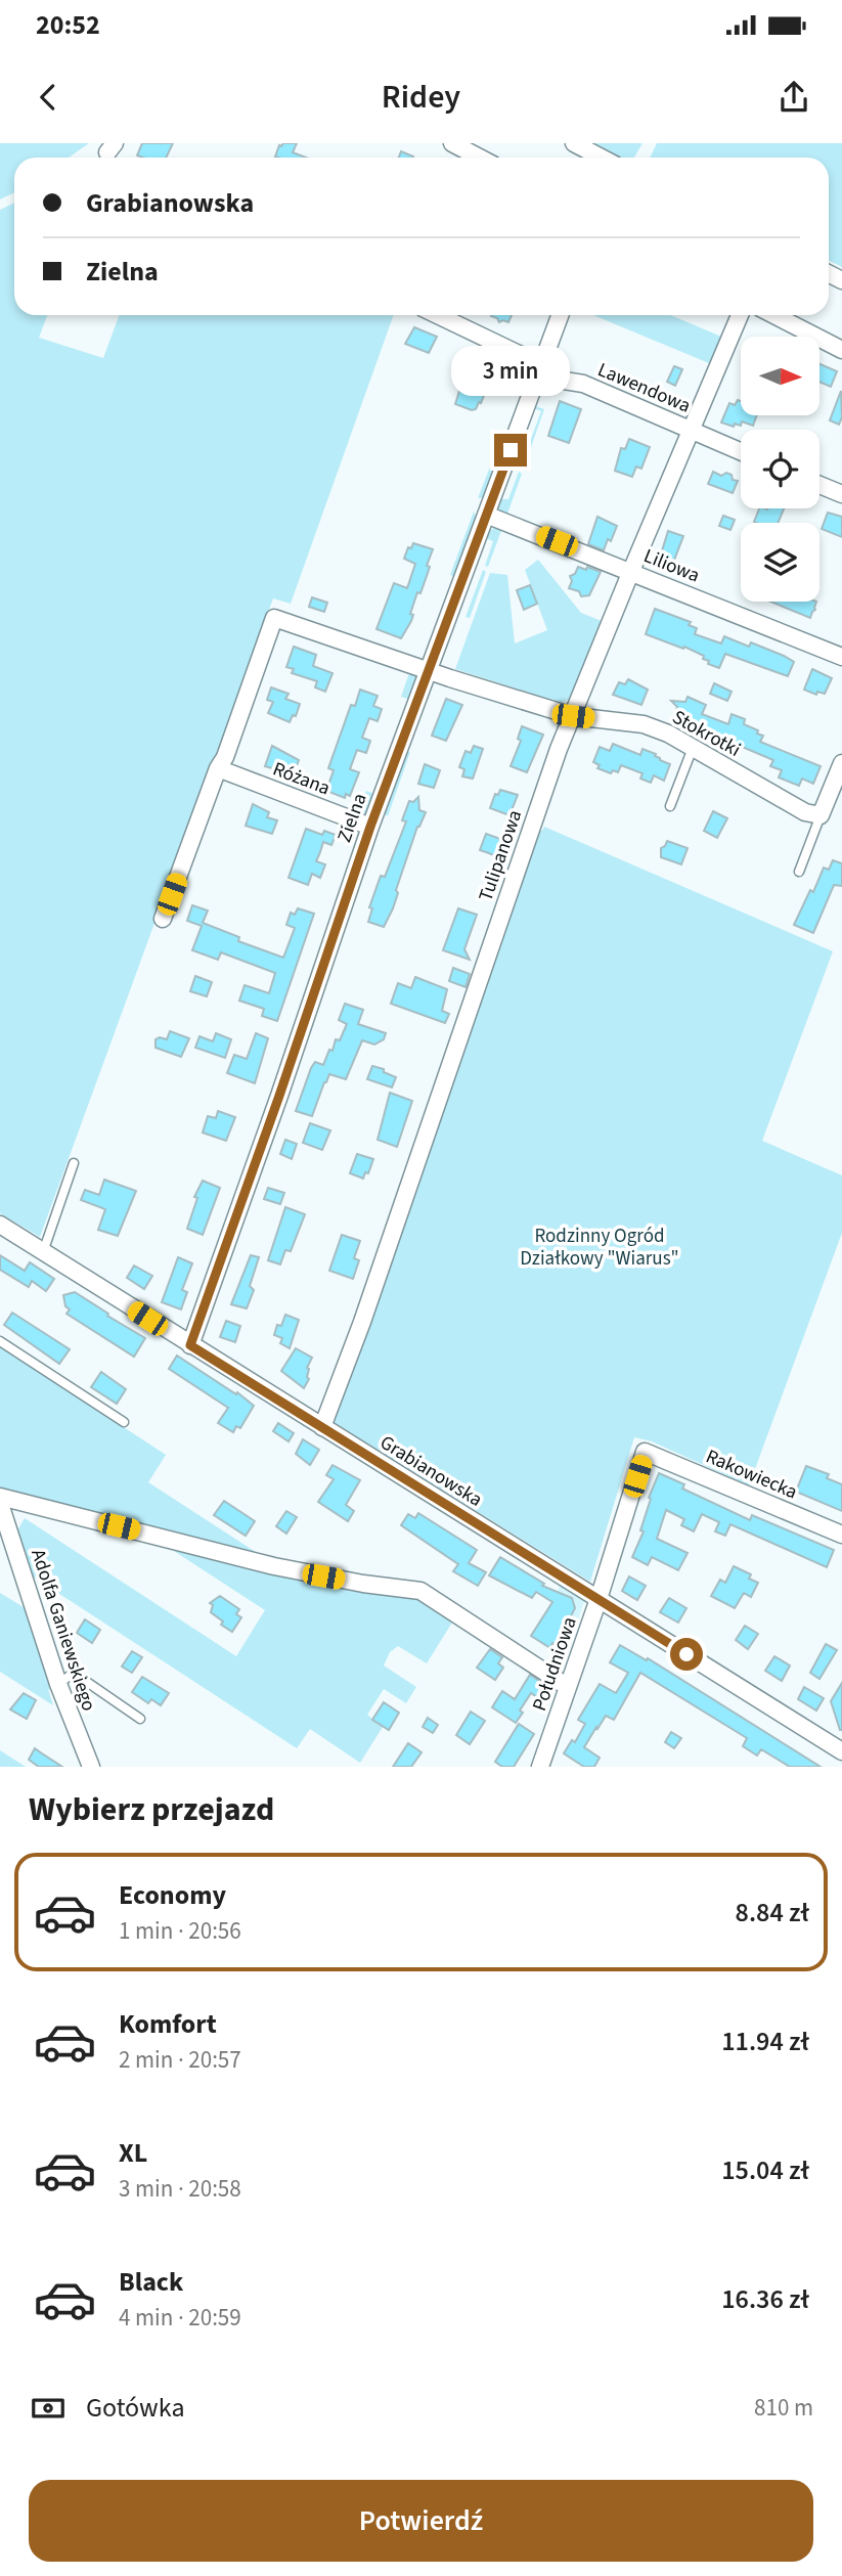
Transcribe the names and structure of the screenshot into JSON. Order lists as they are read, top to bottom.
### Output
{
  "streets": {
    "street": [
      "Lawendowa",
      "Liliowa",
      "Stokrotki",
      "Różana",
      "Zielna",
      "Tulipanowa",
      "Grabianowska",
      "Rakowiecka",
      "Adolfa Ganiewskiego",
      "Południowa"
    ]
  },
  "crossings": [
    ["Lawendowa", "Zielna"],
    ["Lawendowa", "Tulipanowa"],
    ["Liliowa", "Zielna"],
    ["Liliowa", "Tulipanowa"],
    ["Stokrotki", "Różana"],
    ["Stokrotki", "Zielna"],
    ["Stokrotki", "Tulipanowa"],
    ["Różana", "Zielna"],
    ["Zielna", "Grabianowska"],
    ["Tulipanowa", "Grabianowska"],
    ["Grabianowska", "Południowa"],
    ["Rakowiecka", "Południowa"]
  ],
  "parks": ["Rodzinny Ogród Działkowy \"Wiarus\""],
  "north": "right",
  "page": {
    "status": "20:52",
    "header": "Ridey",
    "banner": ["Grabianowska", "Zielna"],
    "bubble": "3 min",
    "heading": "Wybierz przejazd",
    "list": [
      {
        "name": "Economy",
        "note": "1 min · 20:56",
        "value": "8.84 zł"
      },
      {
        "name": "Komfort",
        "note": "2 min · 20:57",
        "value": "11.94 zł"
      },
      {
        "name": "XL",
        "note": "3 min · 20:58",
        "value": "15.04 zł"
      },
      {
        "name": "Black",
        "note": "4 min · 20:59",
        "value": "16.36 zł"
      }
    ],
    "pay": ["Gotówka", "810 m"],
    "buttons": "Potwierdź"
  }
}
